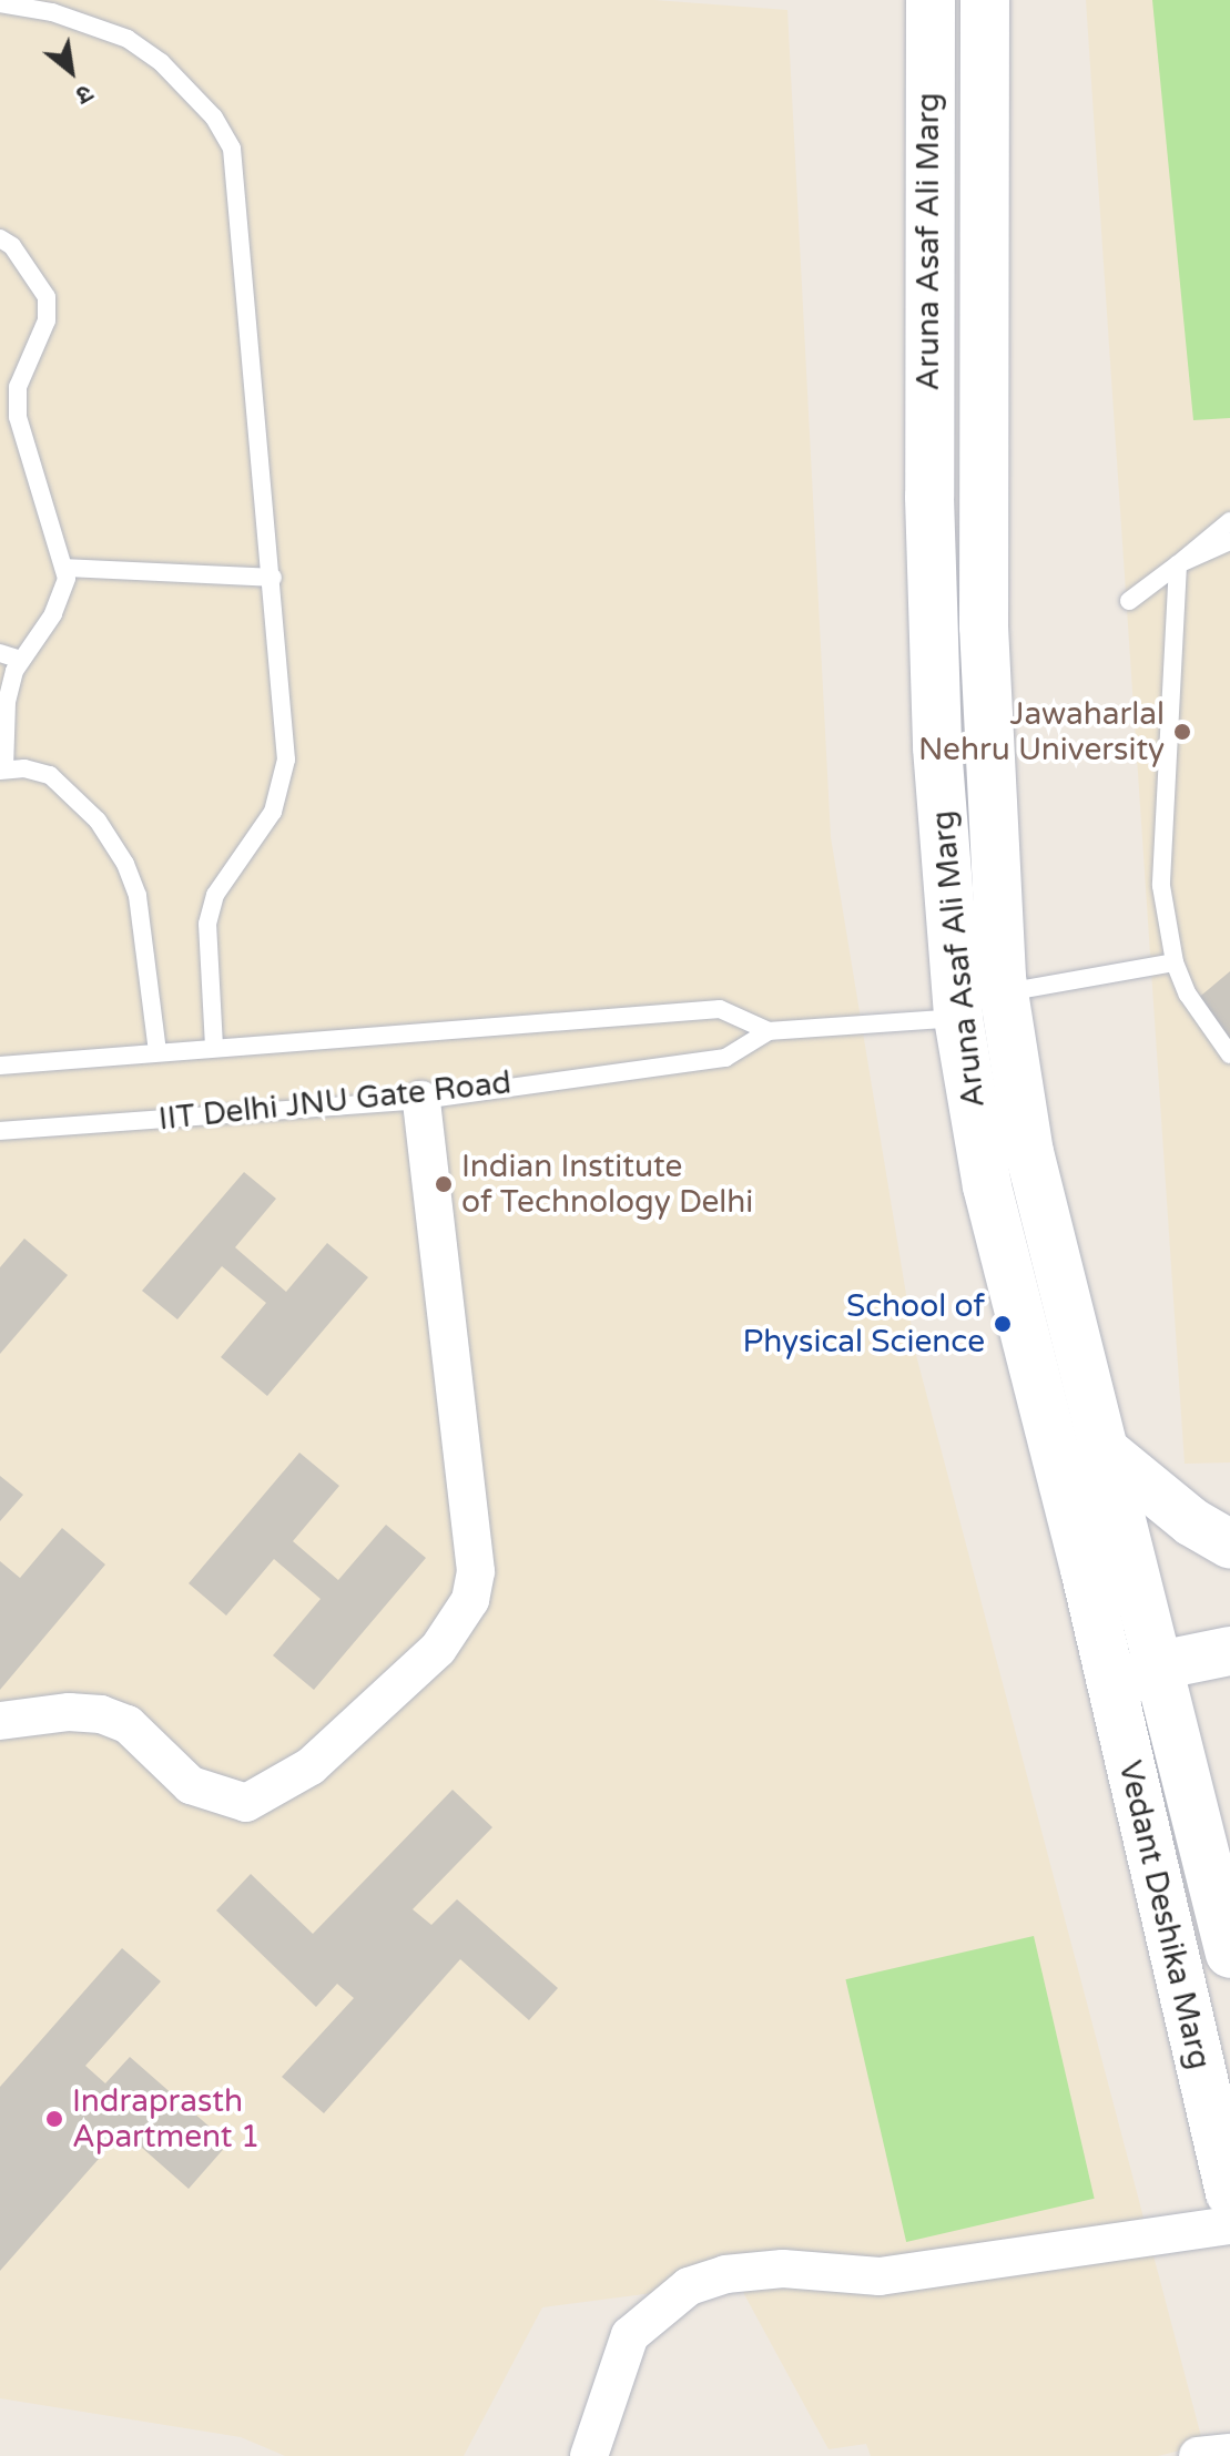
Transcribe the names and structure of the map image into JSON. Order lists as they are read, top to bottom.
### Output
{
  "streets": {
    "main road": ["Aruna Asaf Ali Marg", "Vedant Deshika Marg"],
    "lane": ["IIT Delhi JNU Gate Road"]
  },
  "crossings": [
    ["Aruna Asaf Ali Marg", "IIT Delhi JNU Gate Road"],
    ["Aruna Asaf Ali Marg", "Vedant Deshika Marg"]
  ],
  "places": [
    "Jawaharlal Nehru University",
    "Indian Institute of Technology Delhi",
    "School of Physical Science",
    "Indraprasth Apartment 1"
  ],
  "north": "bottom right"
}
